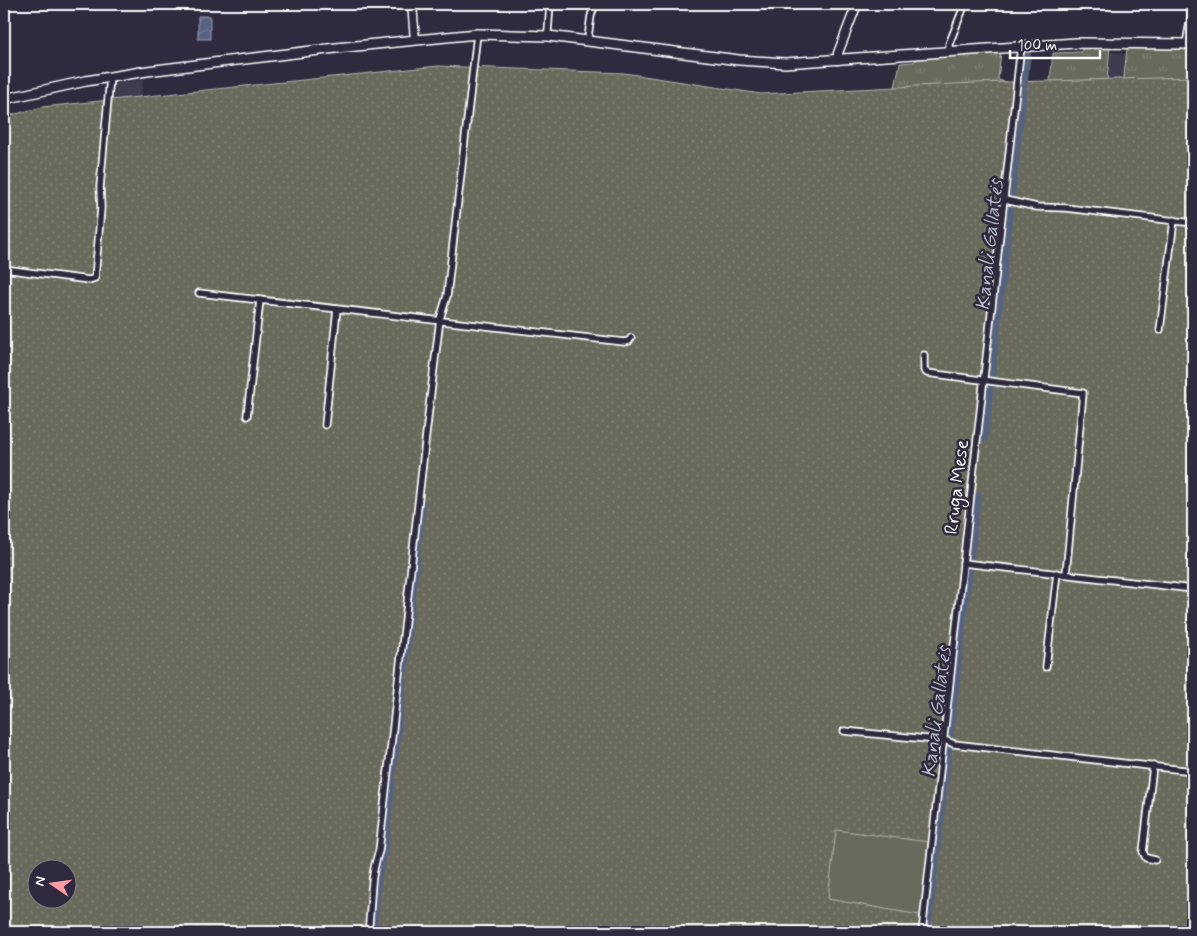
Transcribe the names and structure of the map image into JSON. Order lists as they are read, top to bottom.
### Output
{
  "streets": {
    "street": ["Rruga Mese"]
  },
  "water": ["Kanali Gallatës"],
  "scale_bar": "100 m",
  "north": "left"
}
